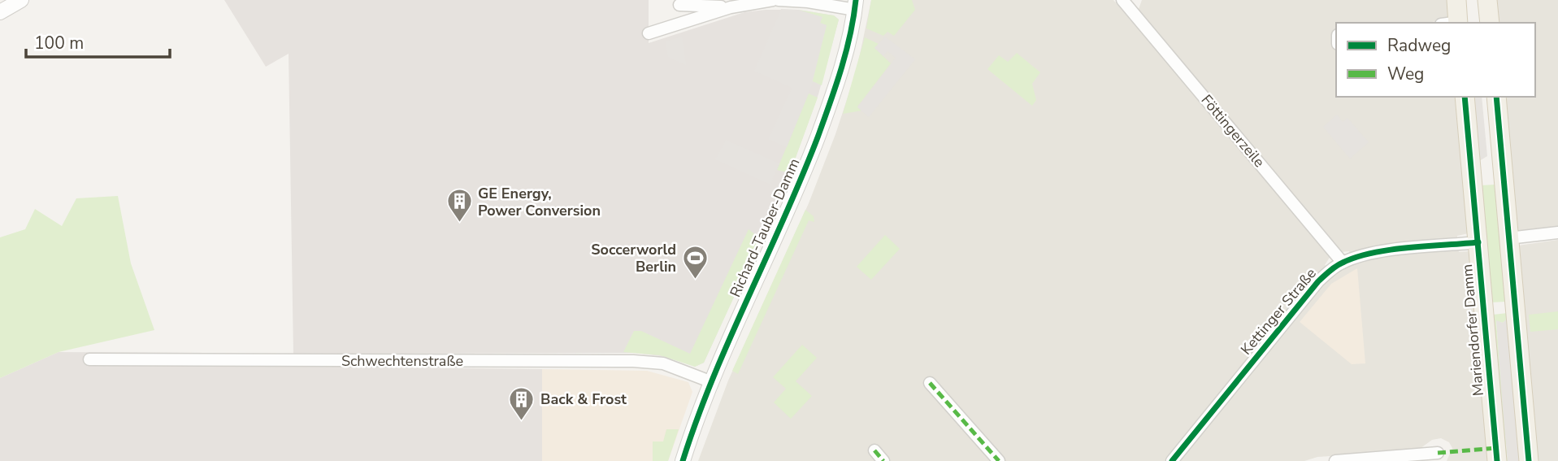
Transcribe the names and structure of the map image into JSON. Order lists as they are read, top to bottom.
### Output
{
  "streets": {
    "main road": ["Mariendorfer Damm"],
    "street": [
      "Föttingerzeile",
      "Richard-Tauber-Damm",
      "Kettinger Straße",
      "Schwechtenstraße"
    ]
  },
  "crossings": [
    ["Föttingerzeile", "Kettinger Straße"],
    ["Richard-Tauber-Damm", "Schwechtenstraße"],
    ["Kettinger Straße", "Mariendorfer Damm"]
  ],
  "places": {
    "building": ["GE Energy, Power Conversion", "Back & Frost"],
    "sports": ["Soccerworld Berlin"]
  },
  "legend": ["Radweg", "Weg"],
  "scale_bar": "100 m"
}
